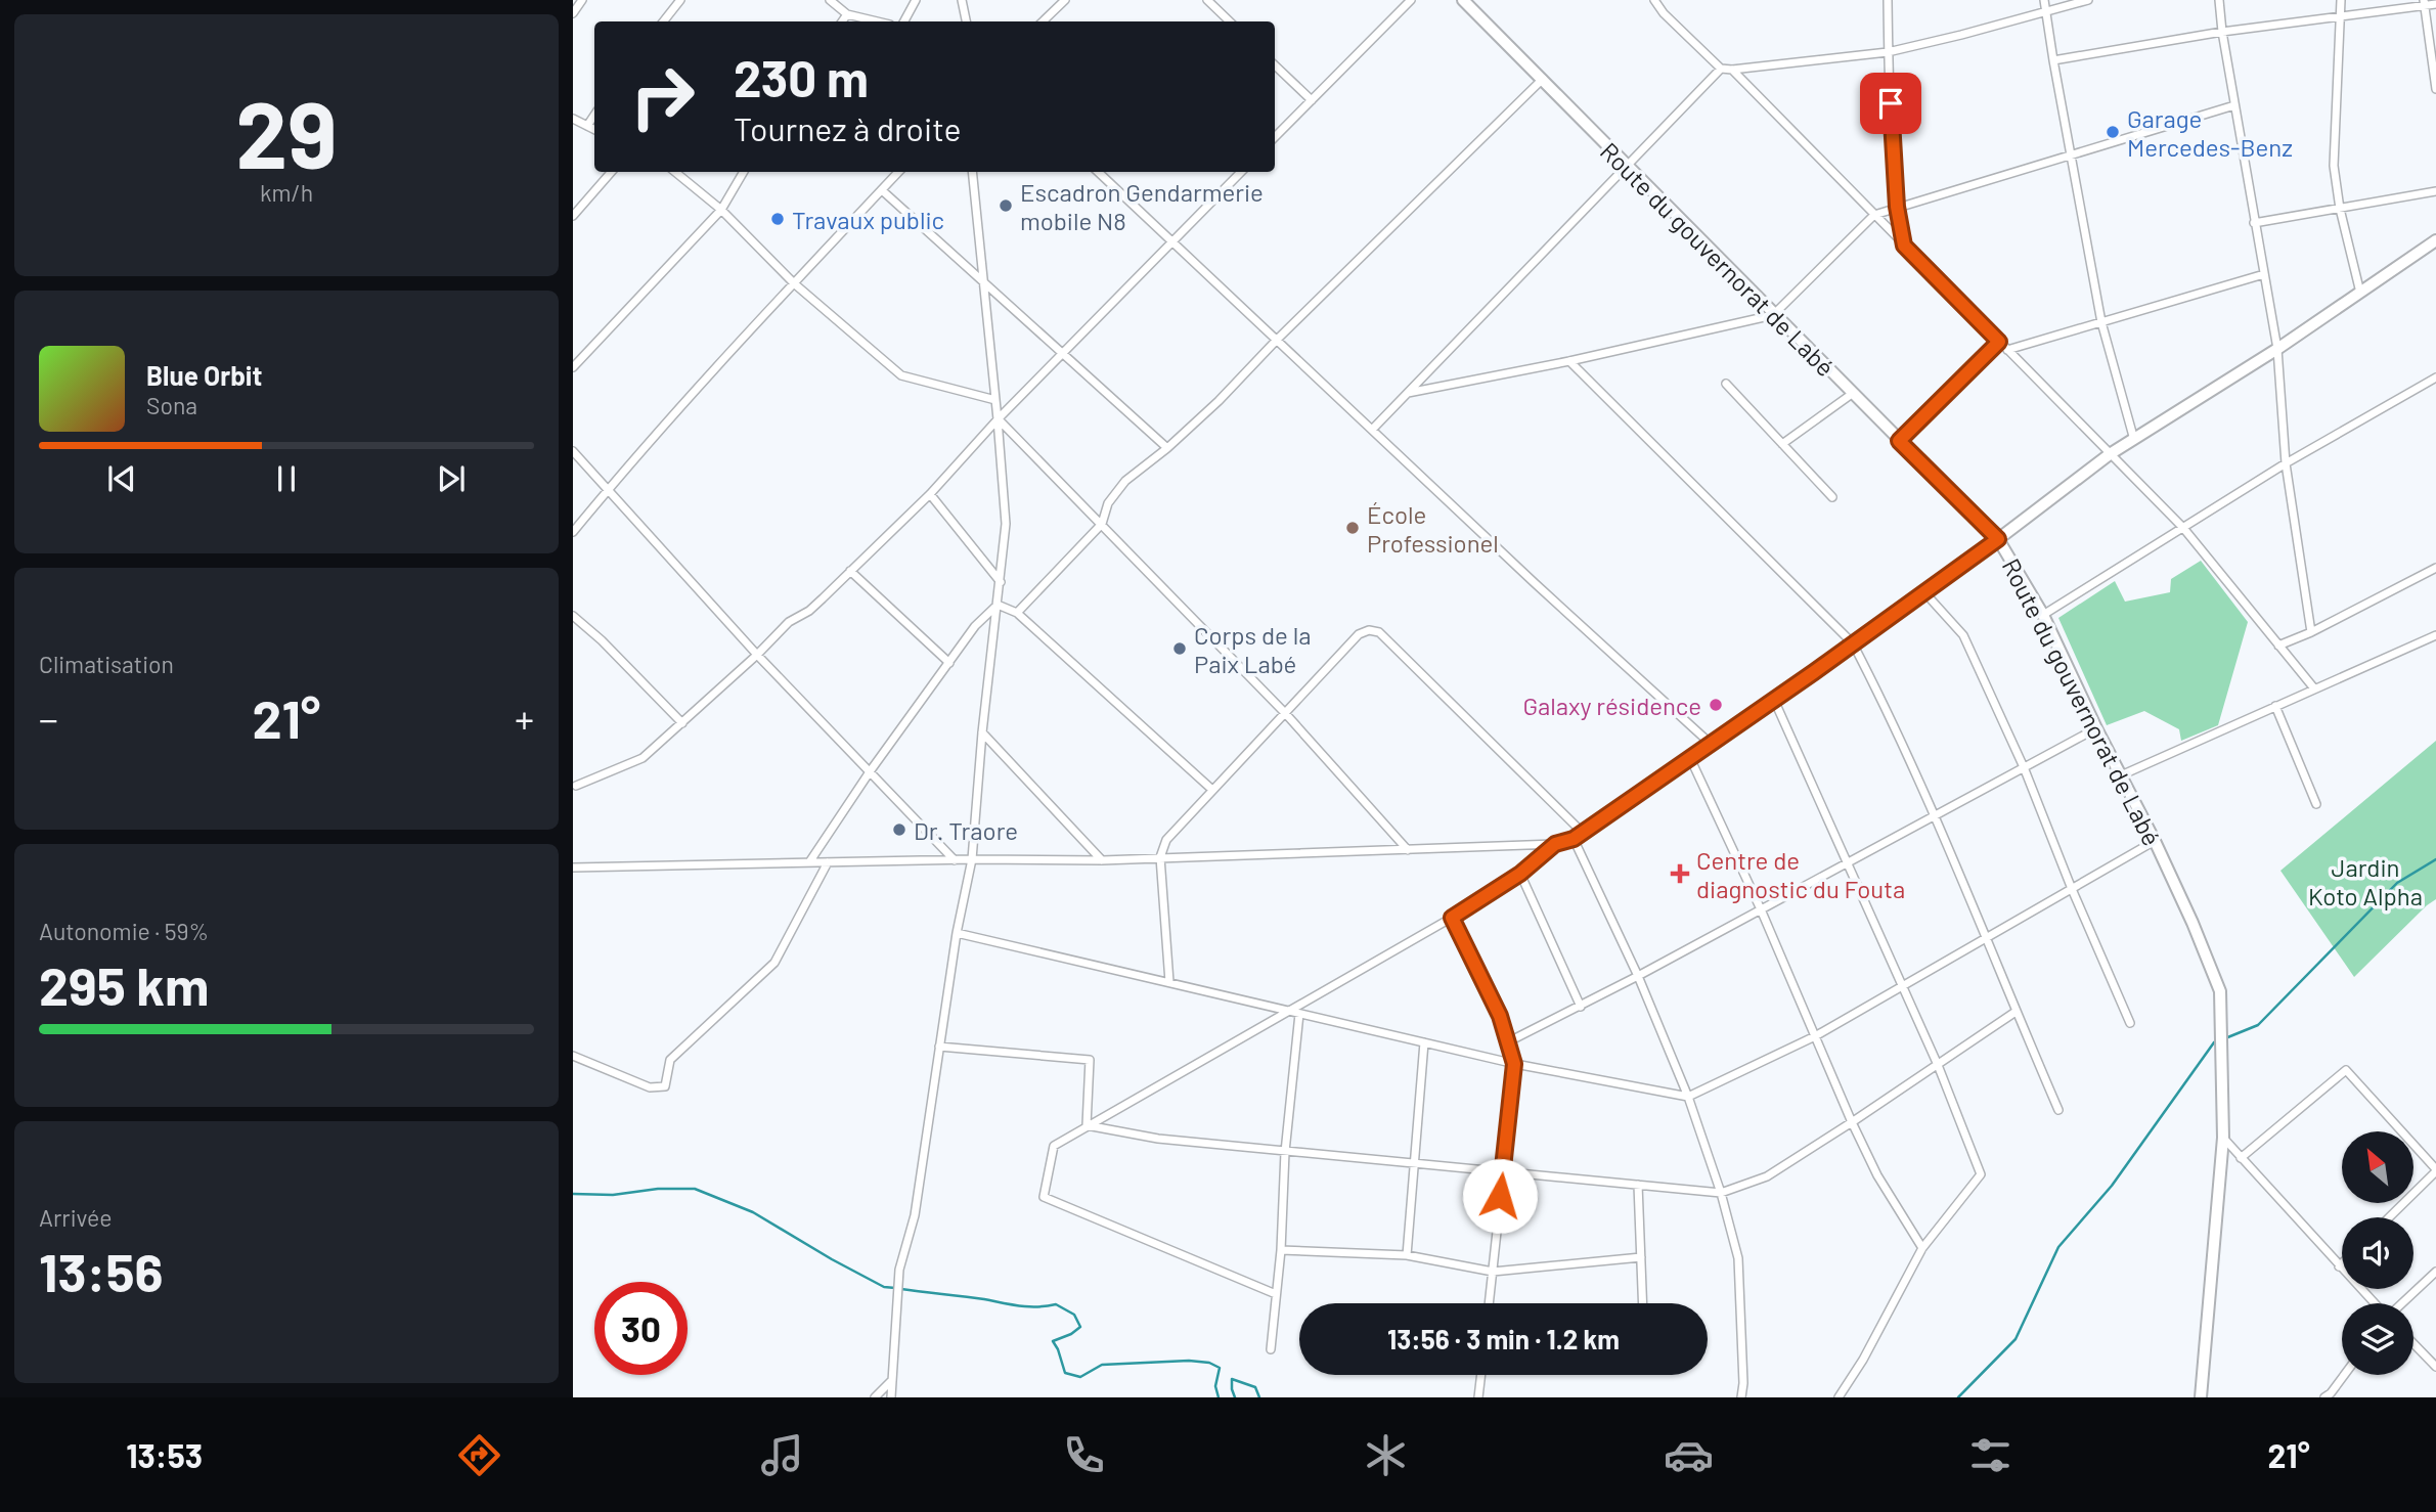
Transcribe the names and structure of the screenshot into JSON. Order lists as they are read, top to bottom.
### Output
{
  "streets": {
    "street": ["Route du gouvernorat de Labé"]
  },
  "parks": ["Jardin Koto Alpha"],
  "places": {
    "other": [
      "Garage Mercedes-Benz",
      "Escadron Gendarmerie mobile N8",
      "Travaux public",
      "École Professionel",
      "Corps de la Paix Labé",
      "Galaxy résidence",
      "Dr. Traore"
    ],
    "health": ["Centre de diagnostic du Fouta"]
  },
  "north": "top left",
  "page": {
    "tile": [
      ["29", "km/h"],
      "Climatisation",
      ["Autonomie · 59%", "295 km"],
      ["Arrivée", "13:56"]
    ],
    "turn": ["230 m", "Tournez à droite"],
    "song": ["Blue Orbit", "Sona"],
    "heat": ["−", "21°", "+"],
    "limit": "30",
    "trip": "13:56 · 3 min · 1.2 km",
    "tabs": ["13:53", "21°"]
  }
}
